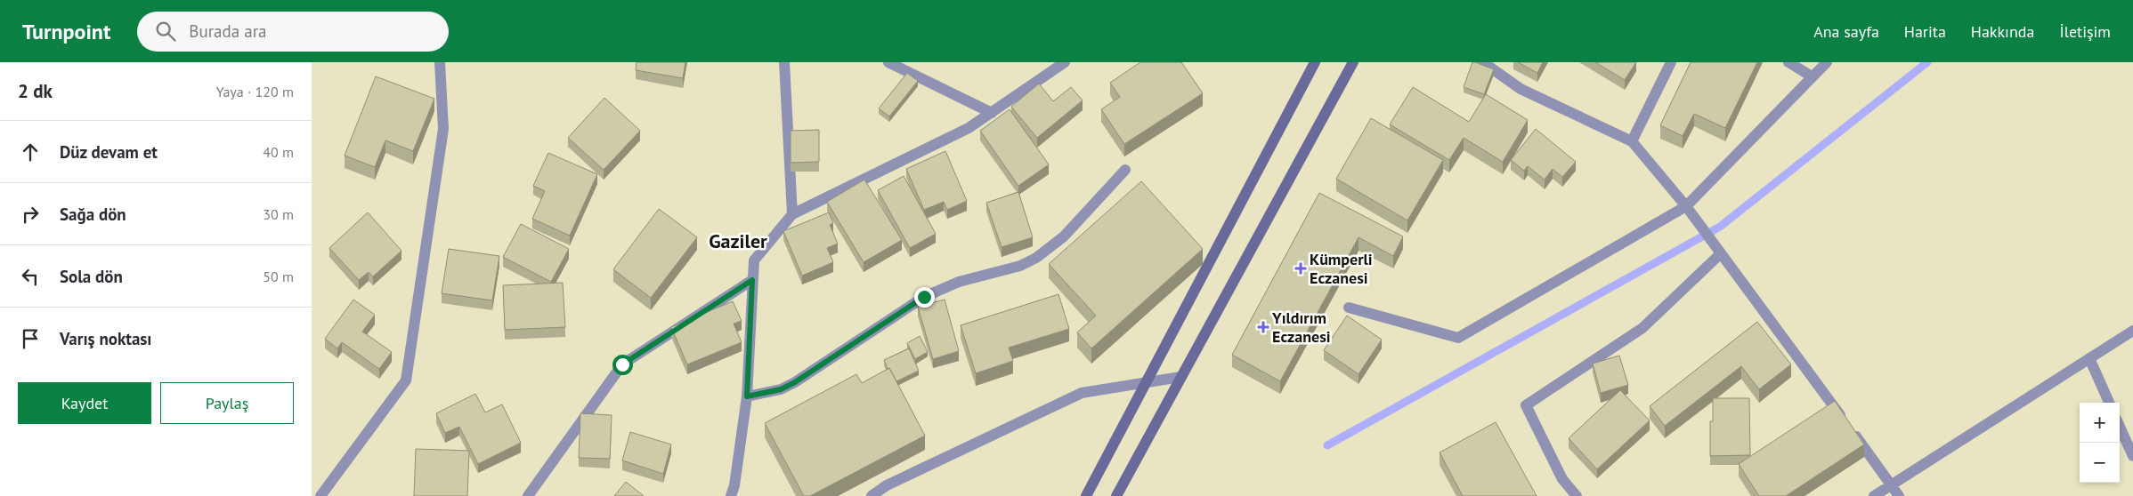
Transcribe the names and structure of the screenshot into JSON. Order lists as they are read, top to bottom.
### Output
{
  "districts": ["Gaziler"],
  "places": {
    "health": ["Kümperli Eczanesi", "Yıldırım Eczanesi"]
  },
  "page": {
    "header": "Turnpoint",
    "search": "Burada ara",
    "nav": [
      "Ana sayfa",
      "Harita",
      "Hakkında",
      "İletişim"
    ],
    "heading": ["2 dk", "Yaya · 120 m"],
    "list": [
      ["Düz devam et", "40 m"],
      ["Sağa dön", "30 m"],
      ["Sola dön", "50 m"],
      "Varış noktası"
    ],
    "buttons": ["Kaydet", "Paylaş"],
    "map_buttons": ["+", "−"]
  }
}
